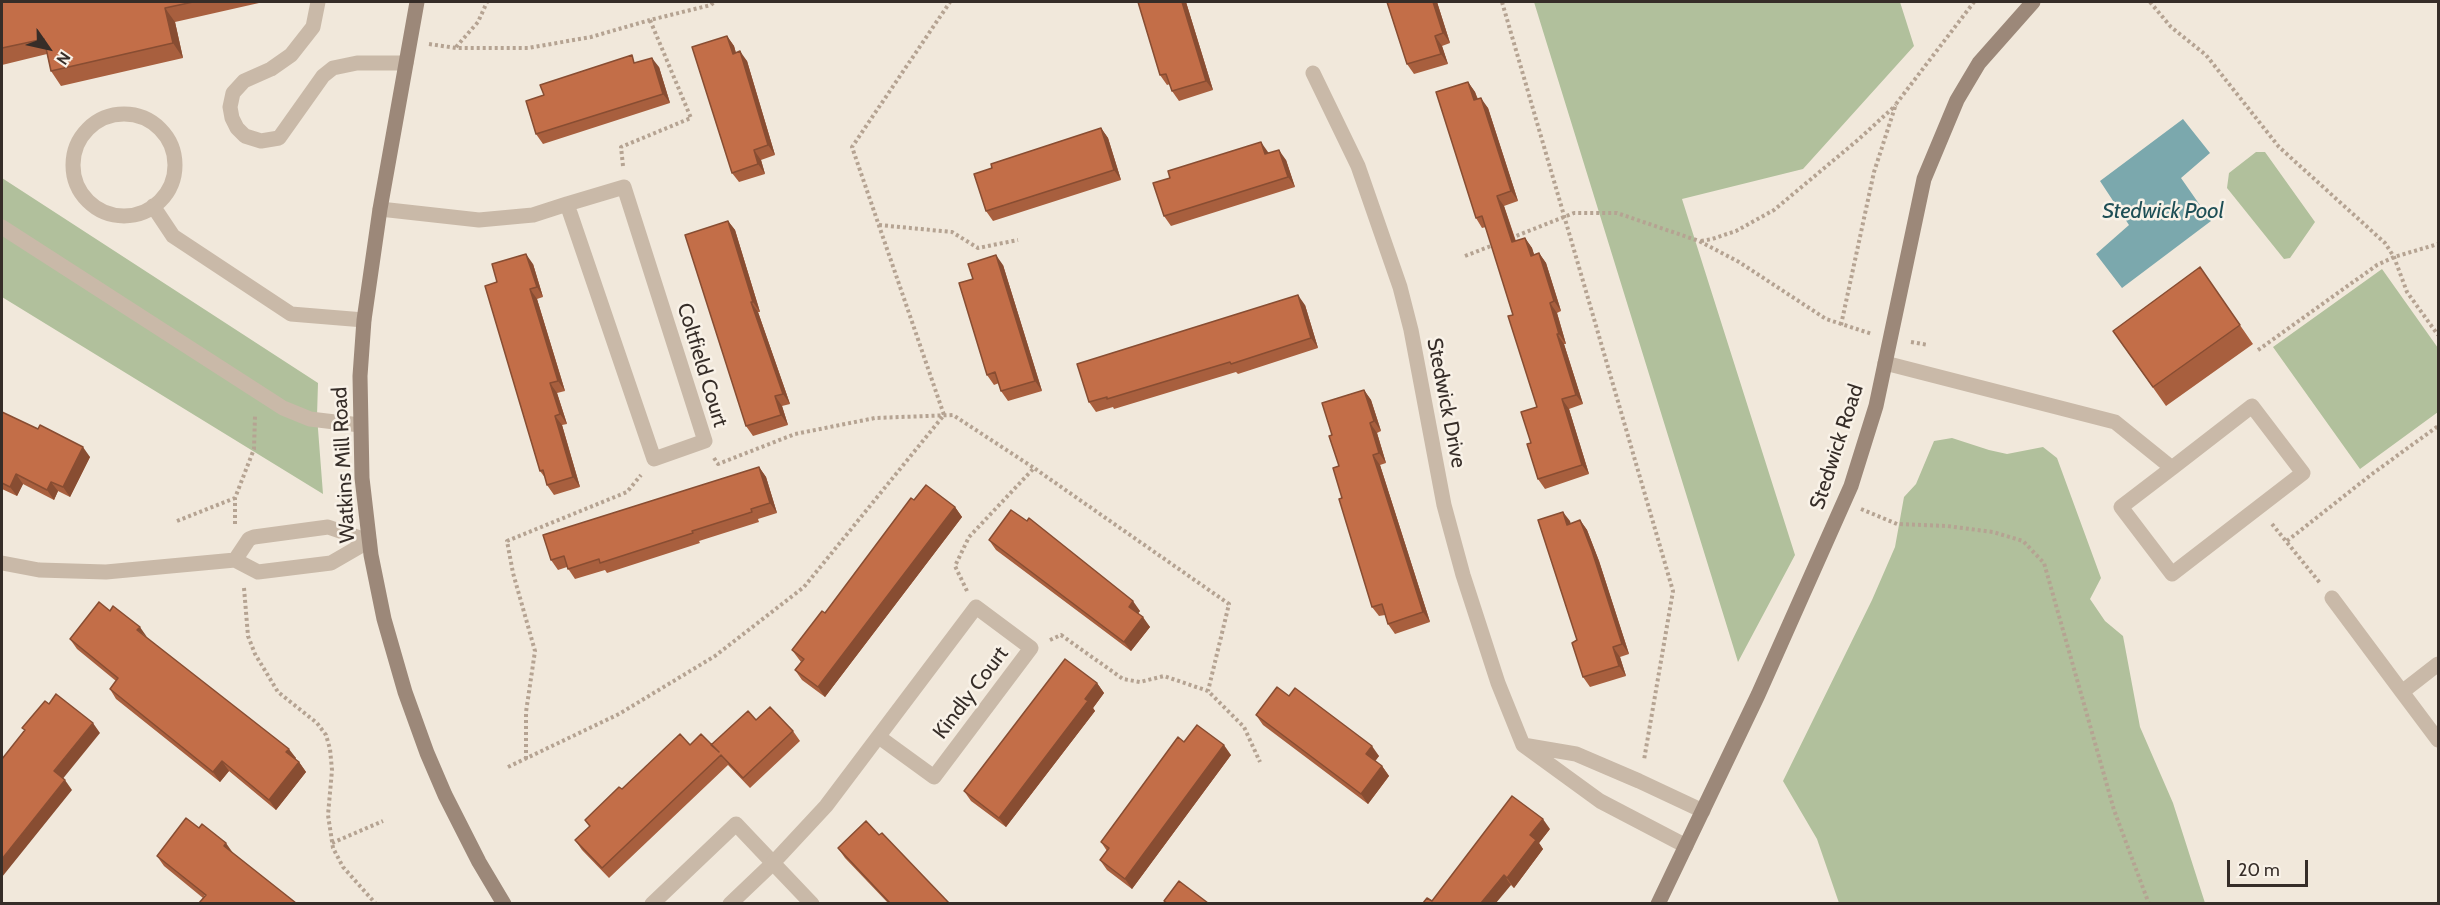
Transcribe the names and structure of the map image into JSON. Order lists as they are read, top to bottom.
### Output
{
  "streets": {
    "street": [
      "Coltfield Court",
      "Stedwick Drive",
      "Stedwick Road",
      "Watkins Mill Road",
      "Kindly Court"
    ]
  },
  "water": ["Stedwick Pool"],
  "scale_bar": "20 m",
  "north": "bottom right"
}
